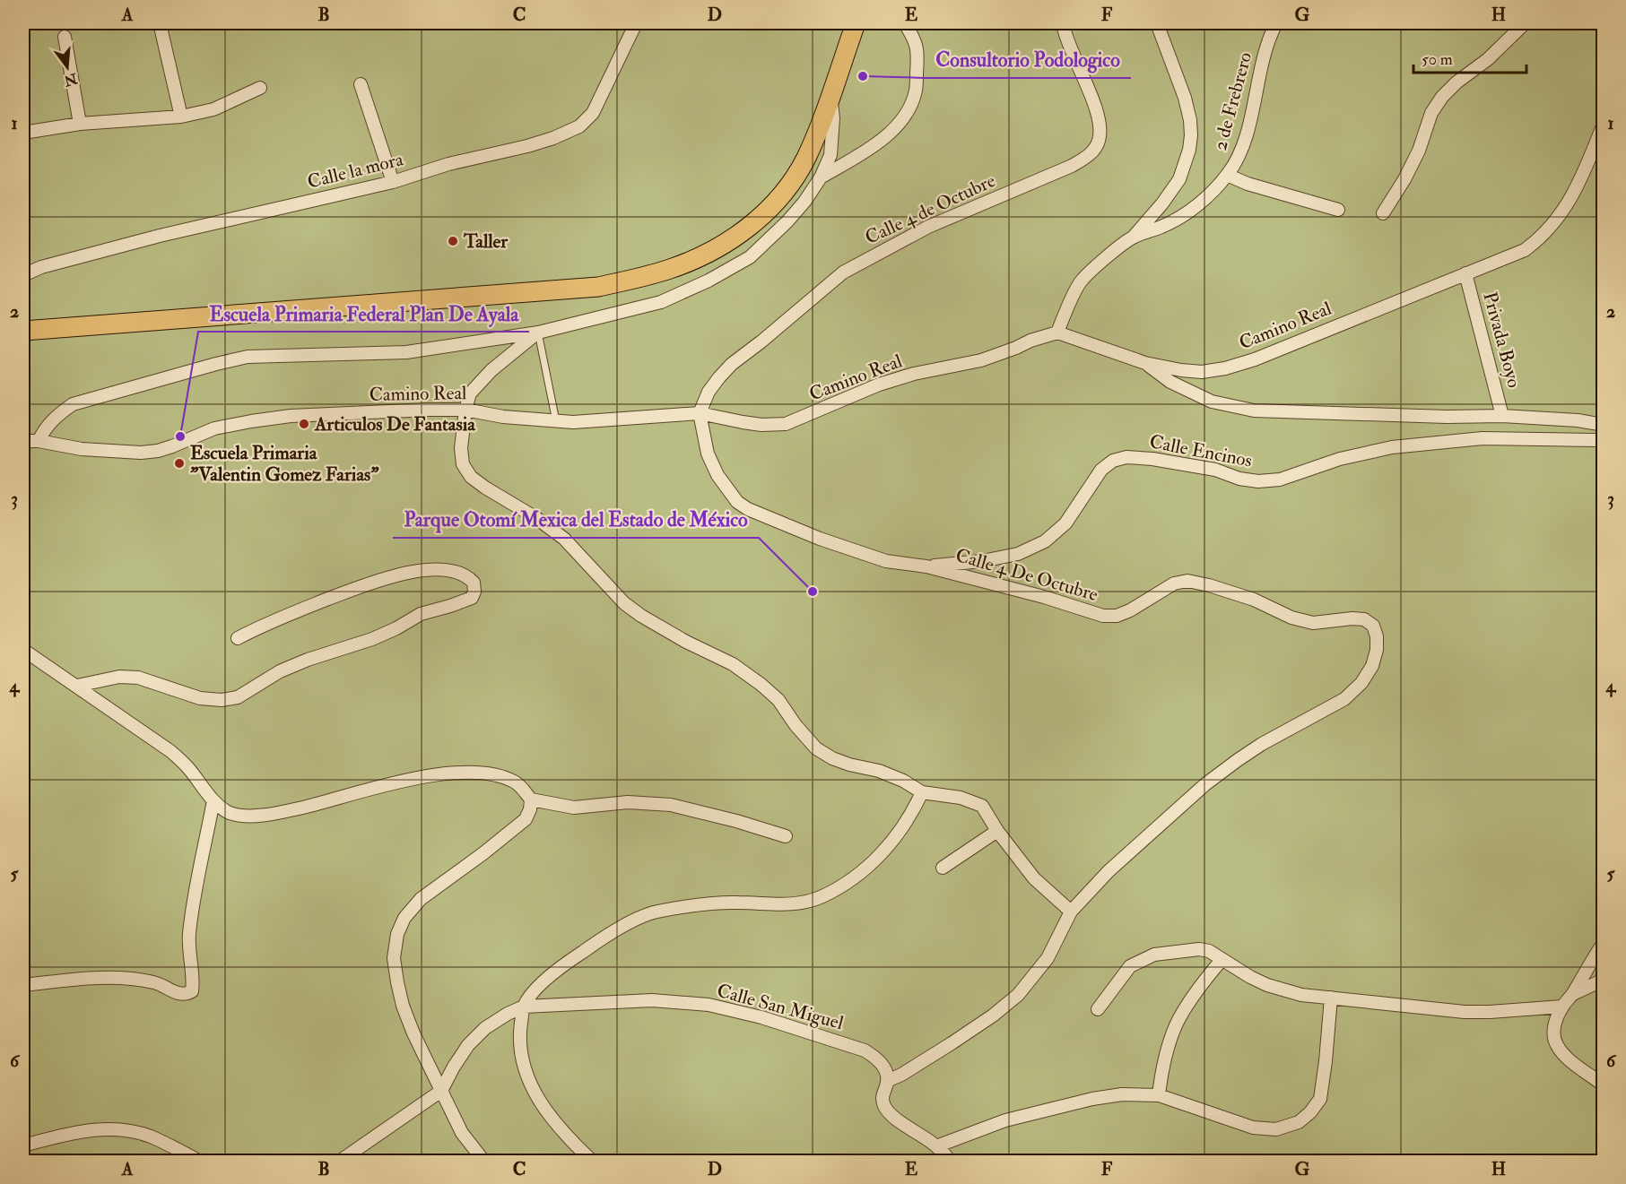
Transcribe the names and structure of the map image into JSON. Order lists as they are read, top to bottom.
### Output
{
  "streets": {
    "street": [
      "2 de Frebrero",
      "Calle la mora",
      "Calle 4 de Octubre",
      "Camino Real",
      "Privada Boyo",
      "Calle Encinos",
      "Calle 4 De Octubre",
      "Calle San Miguel"
    ]
  },
  "crossings": [
    ["2 de Frebrero", "Camino Real"],
    ["Calle 4 de Octubre", "Camino Real"],
    ["Calle 4 de Octubre", "Calle 4 De Octubre"],
    ["Camino Real", "Privada Boyo"],
    ["Camino Real", "Calle 4 De Octubre"],
    ["Calle Encinos", "Calle 4 De Octubre"]
  ],
  "places": [
    "Consultorio Podologico",
    "Taller",
    "Articulos De Fantasia",
    "Escuela Primaria Federal Plan De Ayala",
    "Escuela Primaria \"Valentin Gomez Farias\"",
    "Parque Otomí Mexica del Estado de México"
  ],
  "scale_bar": "50 m",
  "north": "bottom",
  "grid": {
    "columns": [
      "A",
      "B",
      "C",
      "D",
      "E",
      "F",
      "G",
      "H"
    ],
    "rows": [
      "1",
      "2",
      "3",
      "4",
      "5",
      "6"
    ]
  }
}
